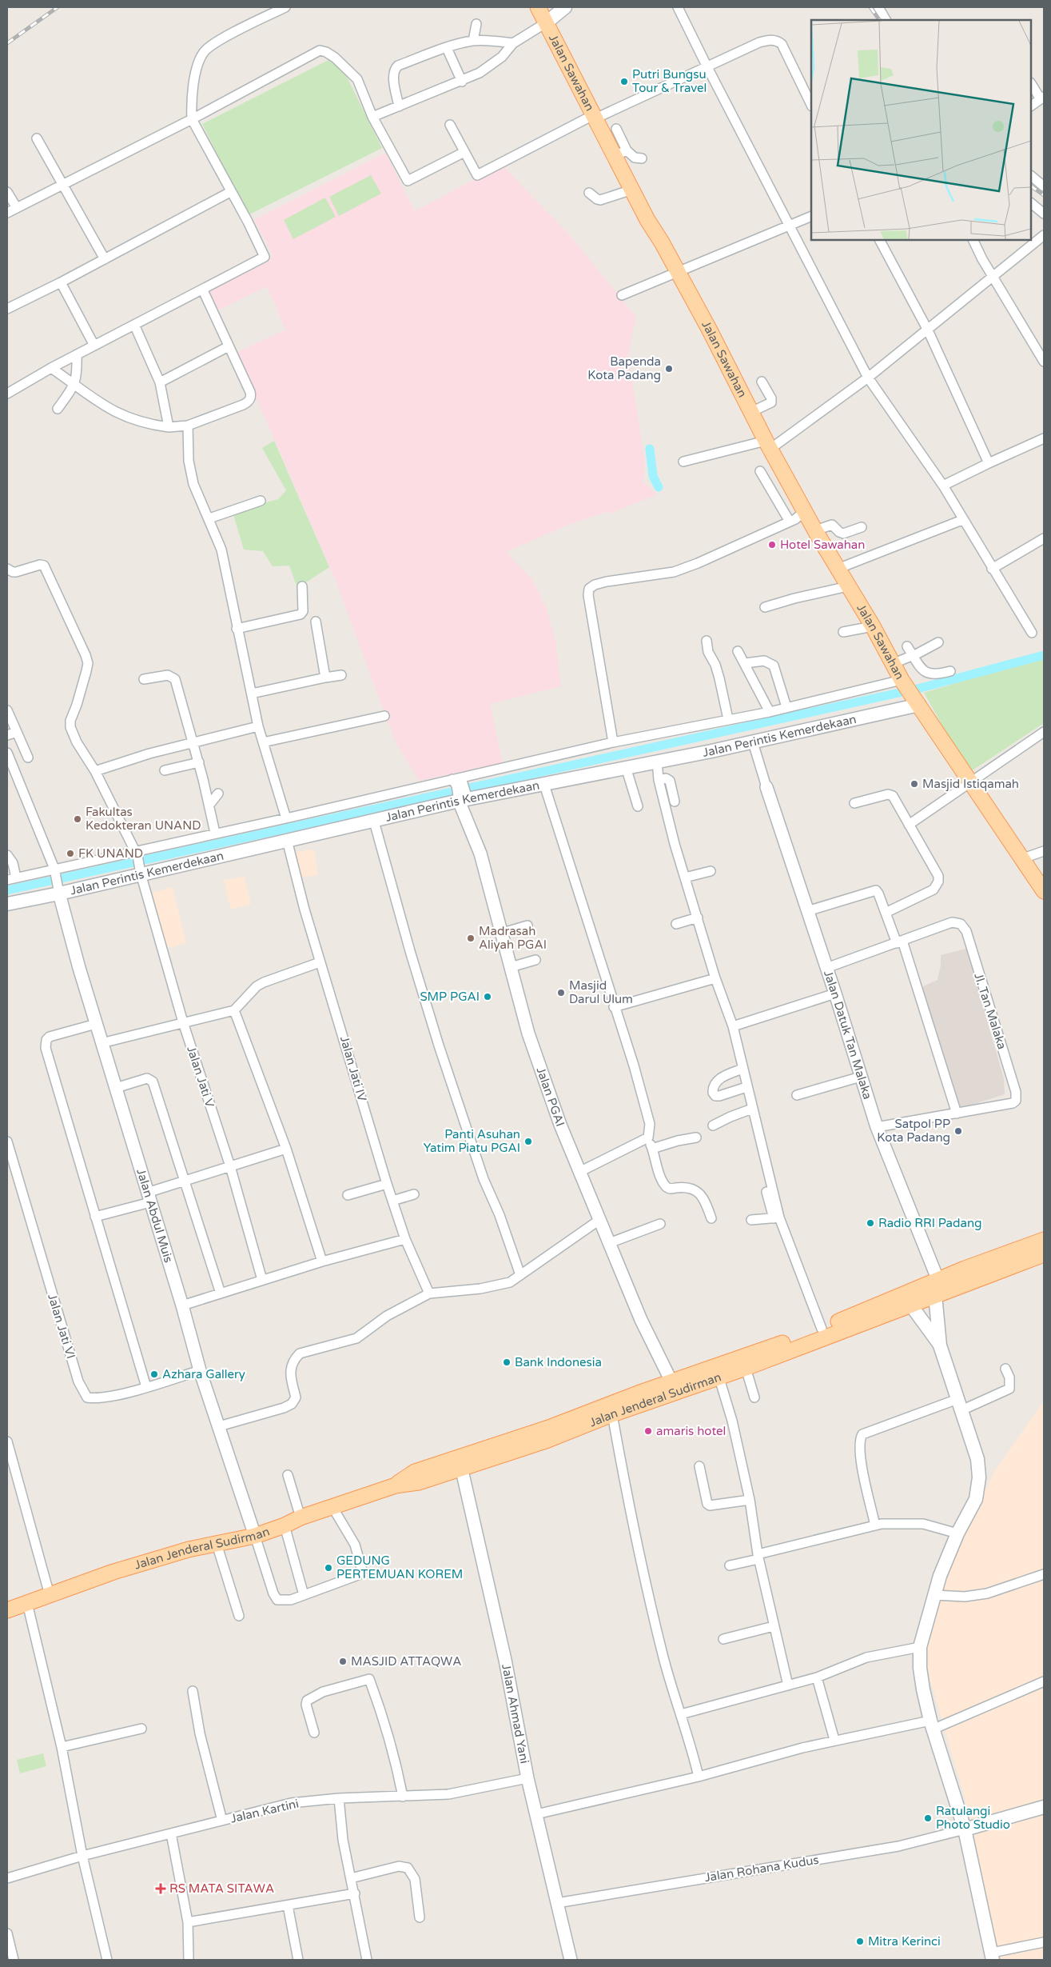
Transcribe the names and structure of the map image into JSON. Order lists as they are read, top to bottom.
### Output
{
  "streets": {
    "main road": ["Jalan Sawahan", "Jalan Perintis Kemerdekaan", "Jalan Jenderal Sudirman"],
    "street": [
      "Jl. Tan Malaka",
      "Jalan Datuk Tan Malaka",
      "Jalan Jati IV",
      "Jalan Jati V",
      "Jalan PGAI",
      "Jalan Abdul Muis",
      "Jalan Jati VI",
      "Jalan Ahmad Yani",
      "Jalan Kartini",
      "Jalan Rohana Kudus"
    ]
  },
  "crossings": [
    ["Jalan Sawahan", "Jalan Perintis Kemerdekaan"],
    ["Jalan Perintis Kemerdekaan", "Jalan Jati IV"],
    ["Jalan Perintis Kemerdekaan", "Jalan Jati V"],
    ["Jalan Perintis Kemerdekaan", "Jalan PGAI"],
    ["Jalan Perintis Kemerdekaan", "Jalan Abdul Muis"],
    ["Jl. Tan Malaka", "Jalan Datuk Tan Malaka"],
    ["Jalan Abdul Muis", "Jalan Jati VI"],
    ["Jalan Abdul Muis", "Jalan Jenderal Sudirman"],
    ["Jalan Jenderal Sudirman", "Jalan Ahmad Yani"],
    ["Jalan Ahmad Yani", "Jalan Kartini"],
    ["Jalan Ahmad Yani", "Jalan Rohana Kudus"]
  ],
  "places": {
    "other": [
      "Putri Bungsu Tour & Travel",
      "Bapenda Kota Padang",
      "Hotel Sawahan",
      "Masjid Istiqamah",
      "Fakultas Kedokteran UNAND",
      "FK UNAND",
      "Madrasah Aliyah PGAI",
      "Masjid Darul Ulum",
      "SMP PGAI",
      "Satpol PP Kota Padang",
      "Panti Asuhan Yatim Piatu PGAI",
      "Radio RRI Padang",
      "Bank Indonesia",
      "Azhara Gallery",
      "amaris hotel",
      "GEDUNG PERTEMUAN KOREM",
      "MASJID ATTAQWA",
      "Ratulangi Photo Studio",
      "Mitra Kerinci"
    ],
    "health": ["RS MATA SITAWA"]
  }
}
